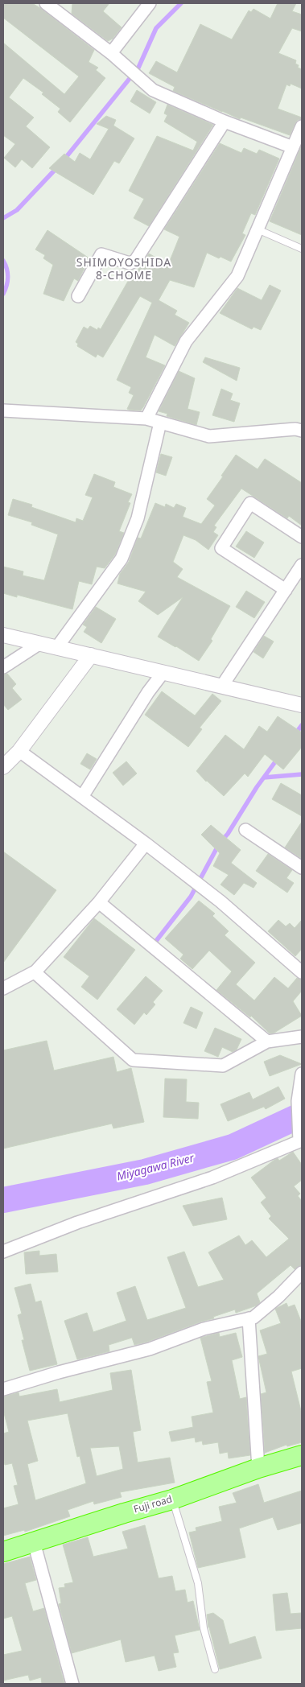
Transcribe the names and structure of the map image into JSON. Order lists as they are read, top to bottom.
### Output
{
  "streets": {
    "highway": ["Fuji road"]
  },
  "districts": ["SHIMOYOSHIDA 8-CHOME"],
  "water": ["Miyagawa River"]
}
